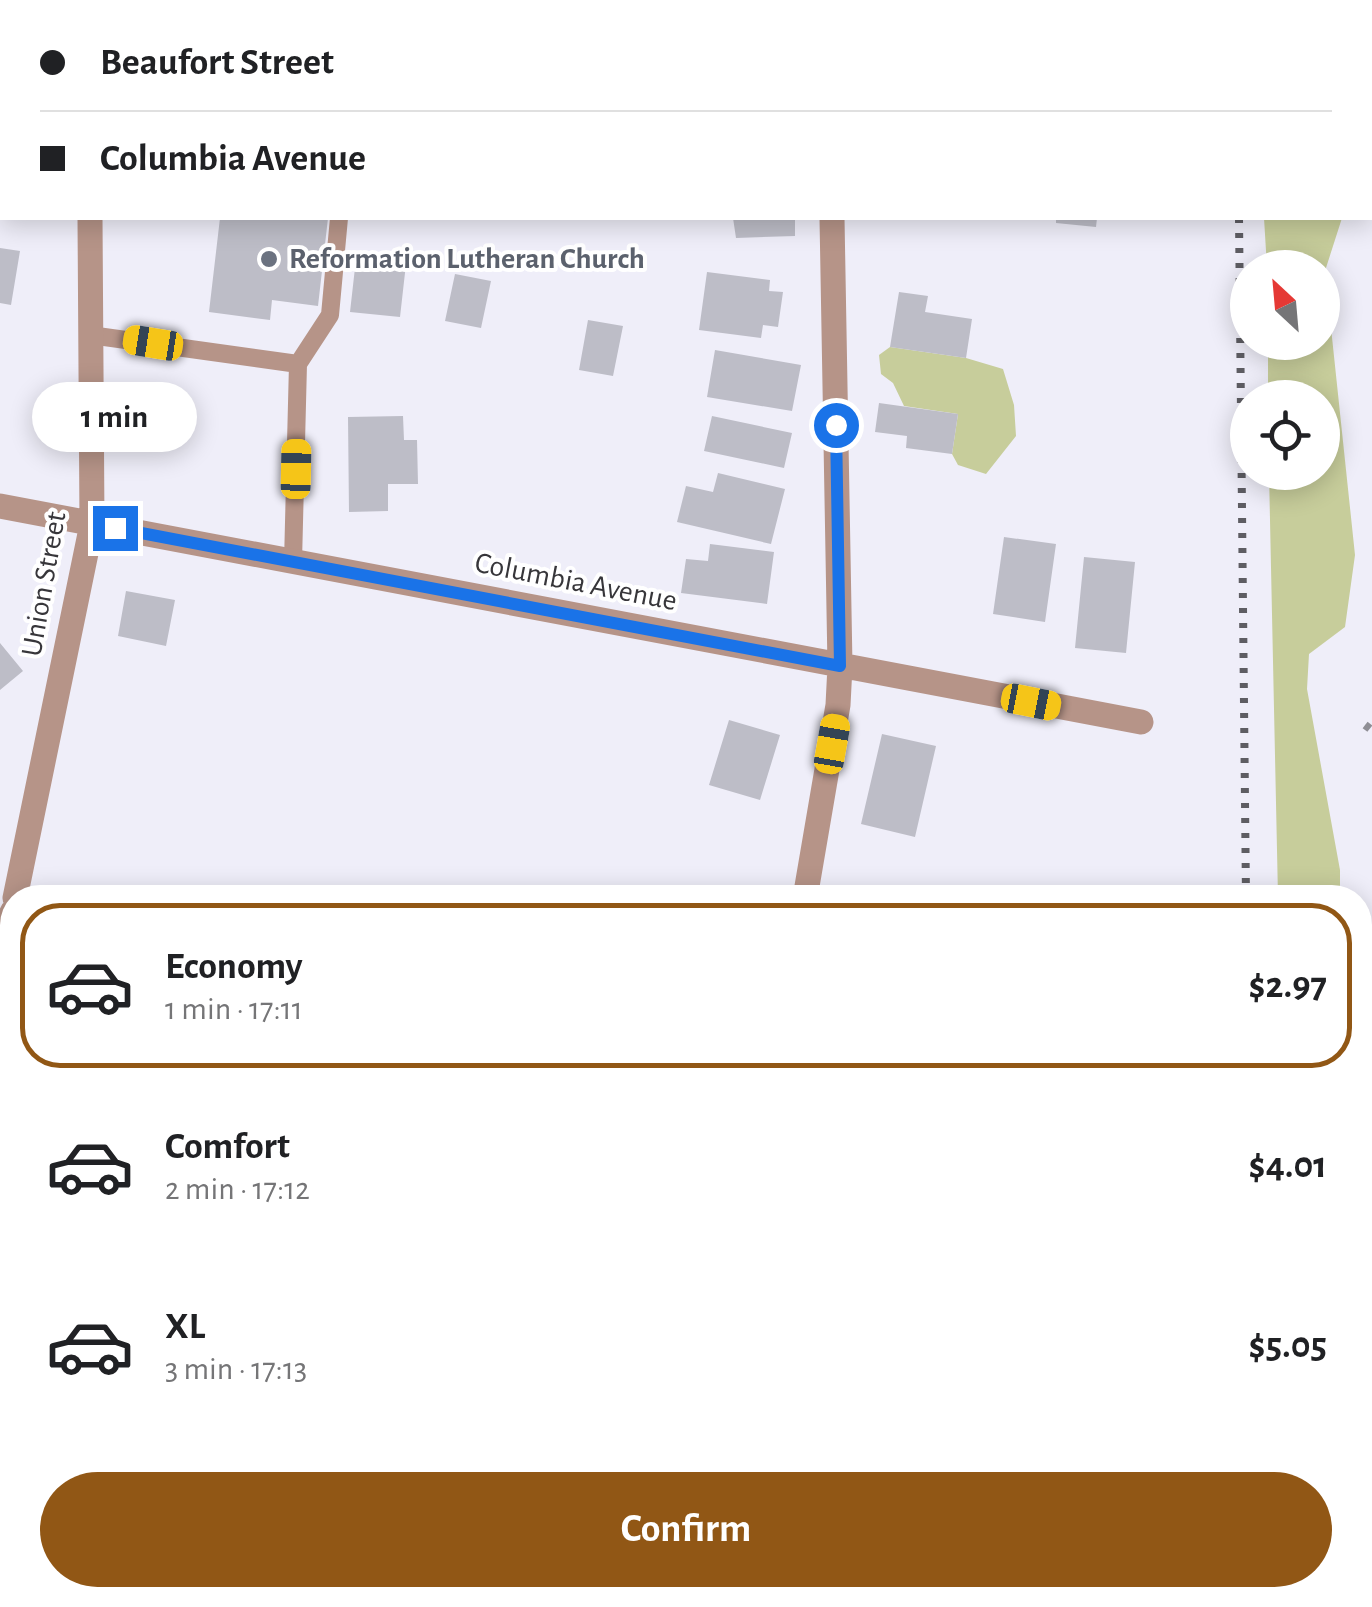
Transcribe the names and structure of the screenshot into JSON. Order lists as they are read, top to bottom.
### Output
{
  "streets": {
    "street": ["Columbia Avenue", "Union Street"]
  },
  "crossings": [
    ["Columbia Avenue", "Union Street"]
  ],
  "places": ["Reformation Lutheran Church"],
  "north": "top left",
  "page": {
    "banner": ["Beaufort Street", "Columbia Avenue"],
    "bubble": "1 min",
    "list": [
      {
        "name": "Economy",
        "note": "1 min · 17:11",
        "value": "$2.97"
      },
      {
        "name": "Comfort",
        "note": "2 min · 17:12",
        "value": "$4.01"
      },
      {
        "name": "XL",
        "note": "3 min · 17:13",
        "value": "$5.05"
      }
    ],
    "buttons": "Confirm"
  }
}
